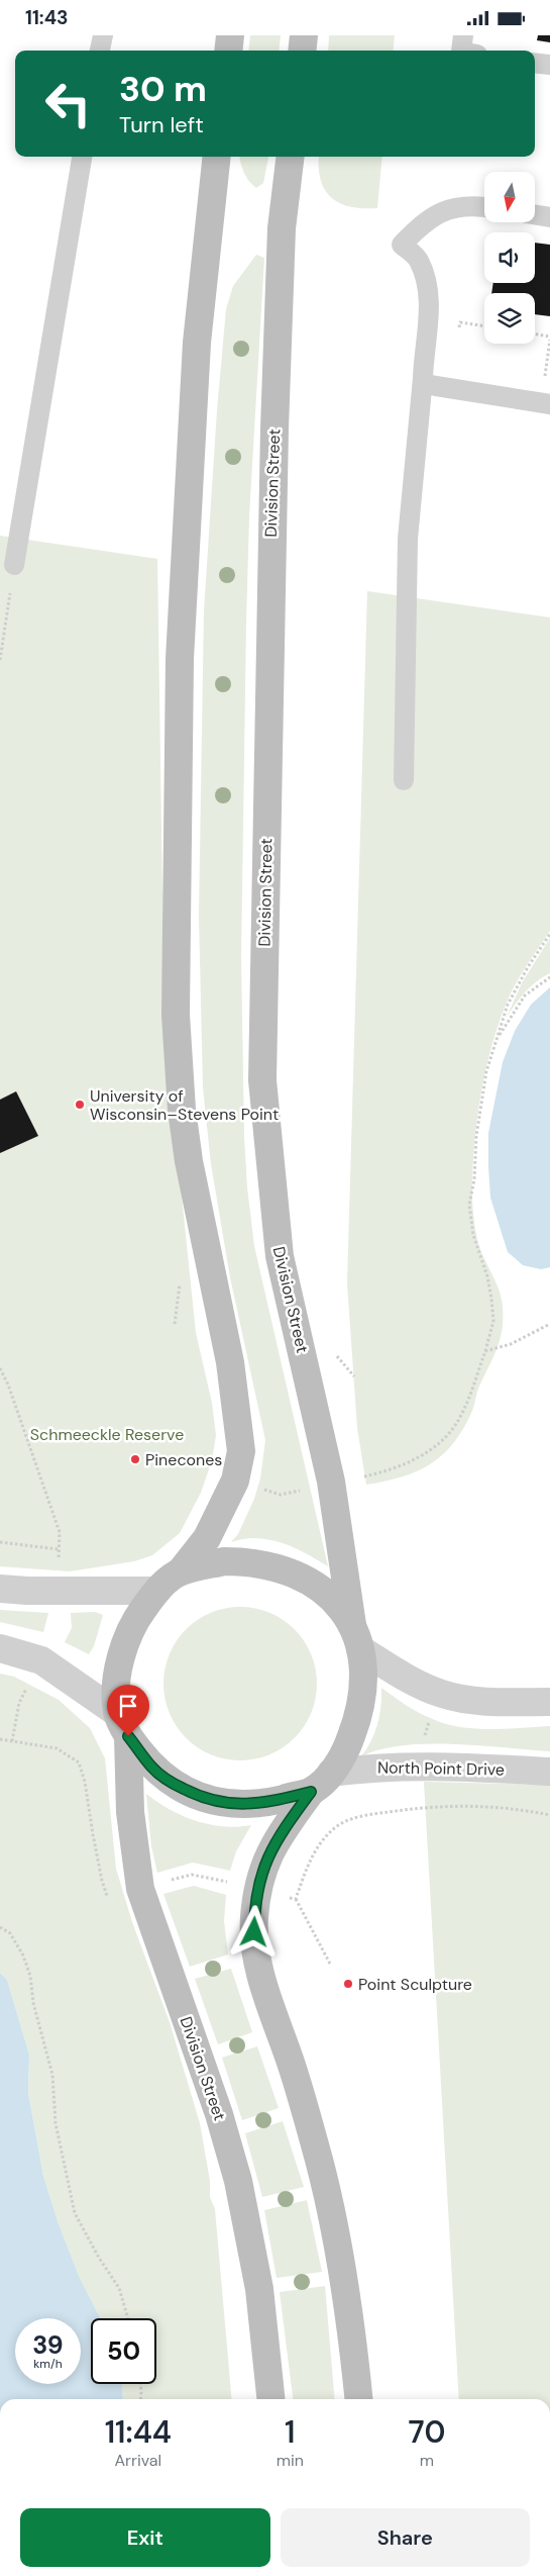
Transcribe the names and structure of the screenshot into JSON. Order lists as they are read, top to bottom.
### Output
{
  "streets": {
    "main road": ["Division Street"],
    "street": ["North Point Drive"]
  },
  "crossings": [
    ["Division Street", "North Point Drive"]
  ],
  "parks": ["Schmeeckle Reserve"],
  "places": ["University of Wisconsin–Stevens Point", "Pinecones", "Point Sculpture"],
  "north": "bottom",
  "page": {
    "status": "11:43",
    "turn": ["30 m", "Turn left"],
    "speed": "39 km/h",
    "limit": "50",
    "eta": [
      "11:44",
      "Arrival",
      "1",
      "min",
      "70",
      "m"
    ],
    "buttons": ["Exit", "Share"]
  }
}
